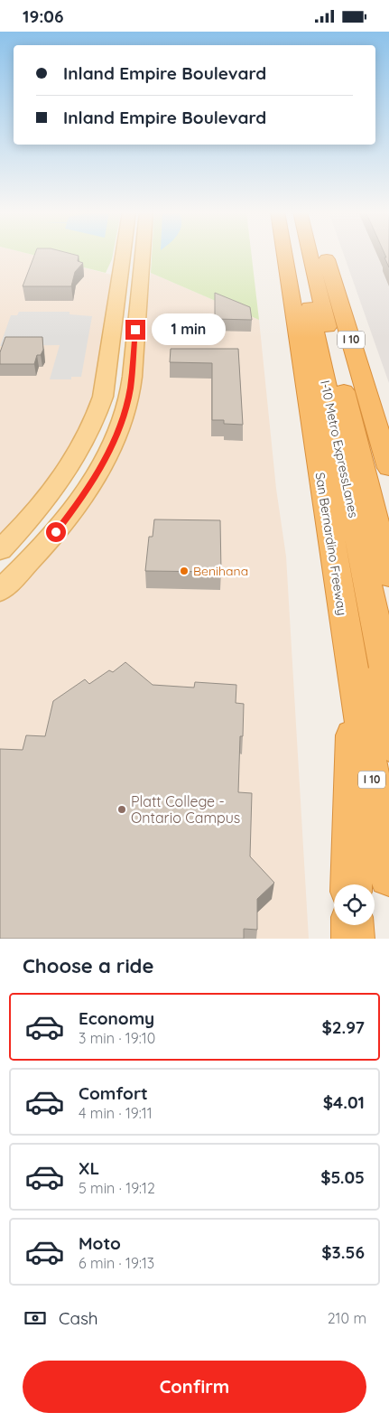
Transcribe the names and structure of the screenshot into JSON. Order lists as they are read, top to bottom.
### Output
{
  "streets": {
    "highway": ["I 10", "I-10 Metro ExpressLanes", "San Bernardino Freeway"]
  },
  "crossings": [
    ["I-10 Metro ExpressLanes", "San Bernardino Freeway"]
  ],
  "places": ["Benihana", "Platt College - Ontario Campus"],
  "page": {
    "status": "19:06",
    "banner": ["Inland Empire Boulevard", "Inland Empire Boulevard"],
    "bubble": "1 min",
    "heading": "Choose a ride",
    "list": [
      {
        "name": "Economy",
        "note": "3 min · 19:10",
        "value": "$2.97"
      },
      {
        "name": "Comfort",
        "note": "4 min · 19:11",
        "value": "$4.01"
      },
      {
        "name": "XL",
        "note": "5 min · 19:12",
        "value": "$5.05"
      },
      {
        "name": "Moto",
        "note": "6 min · 19:13",
        "value": "$3.56"
      }
    ],
    "pay": ["Cash", "210 m"],
    "buttons": "Confirm"
  }
}
